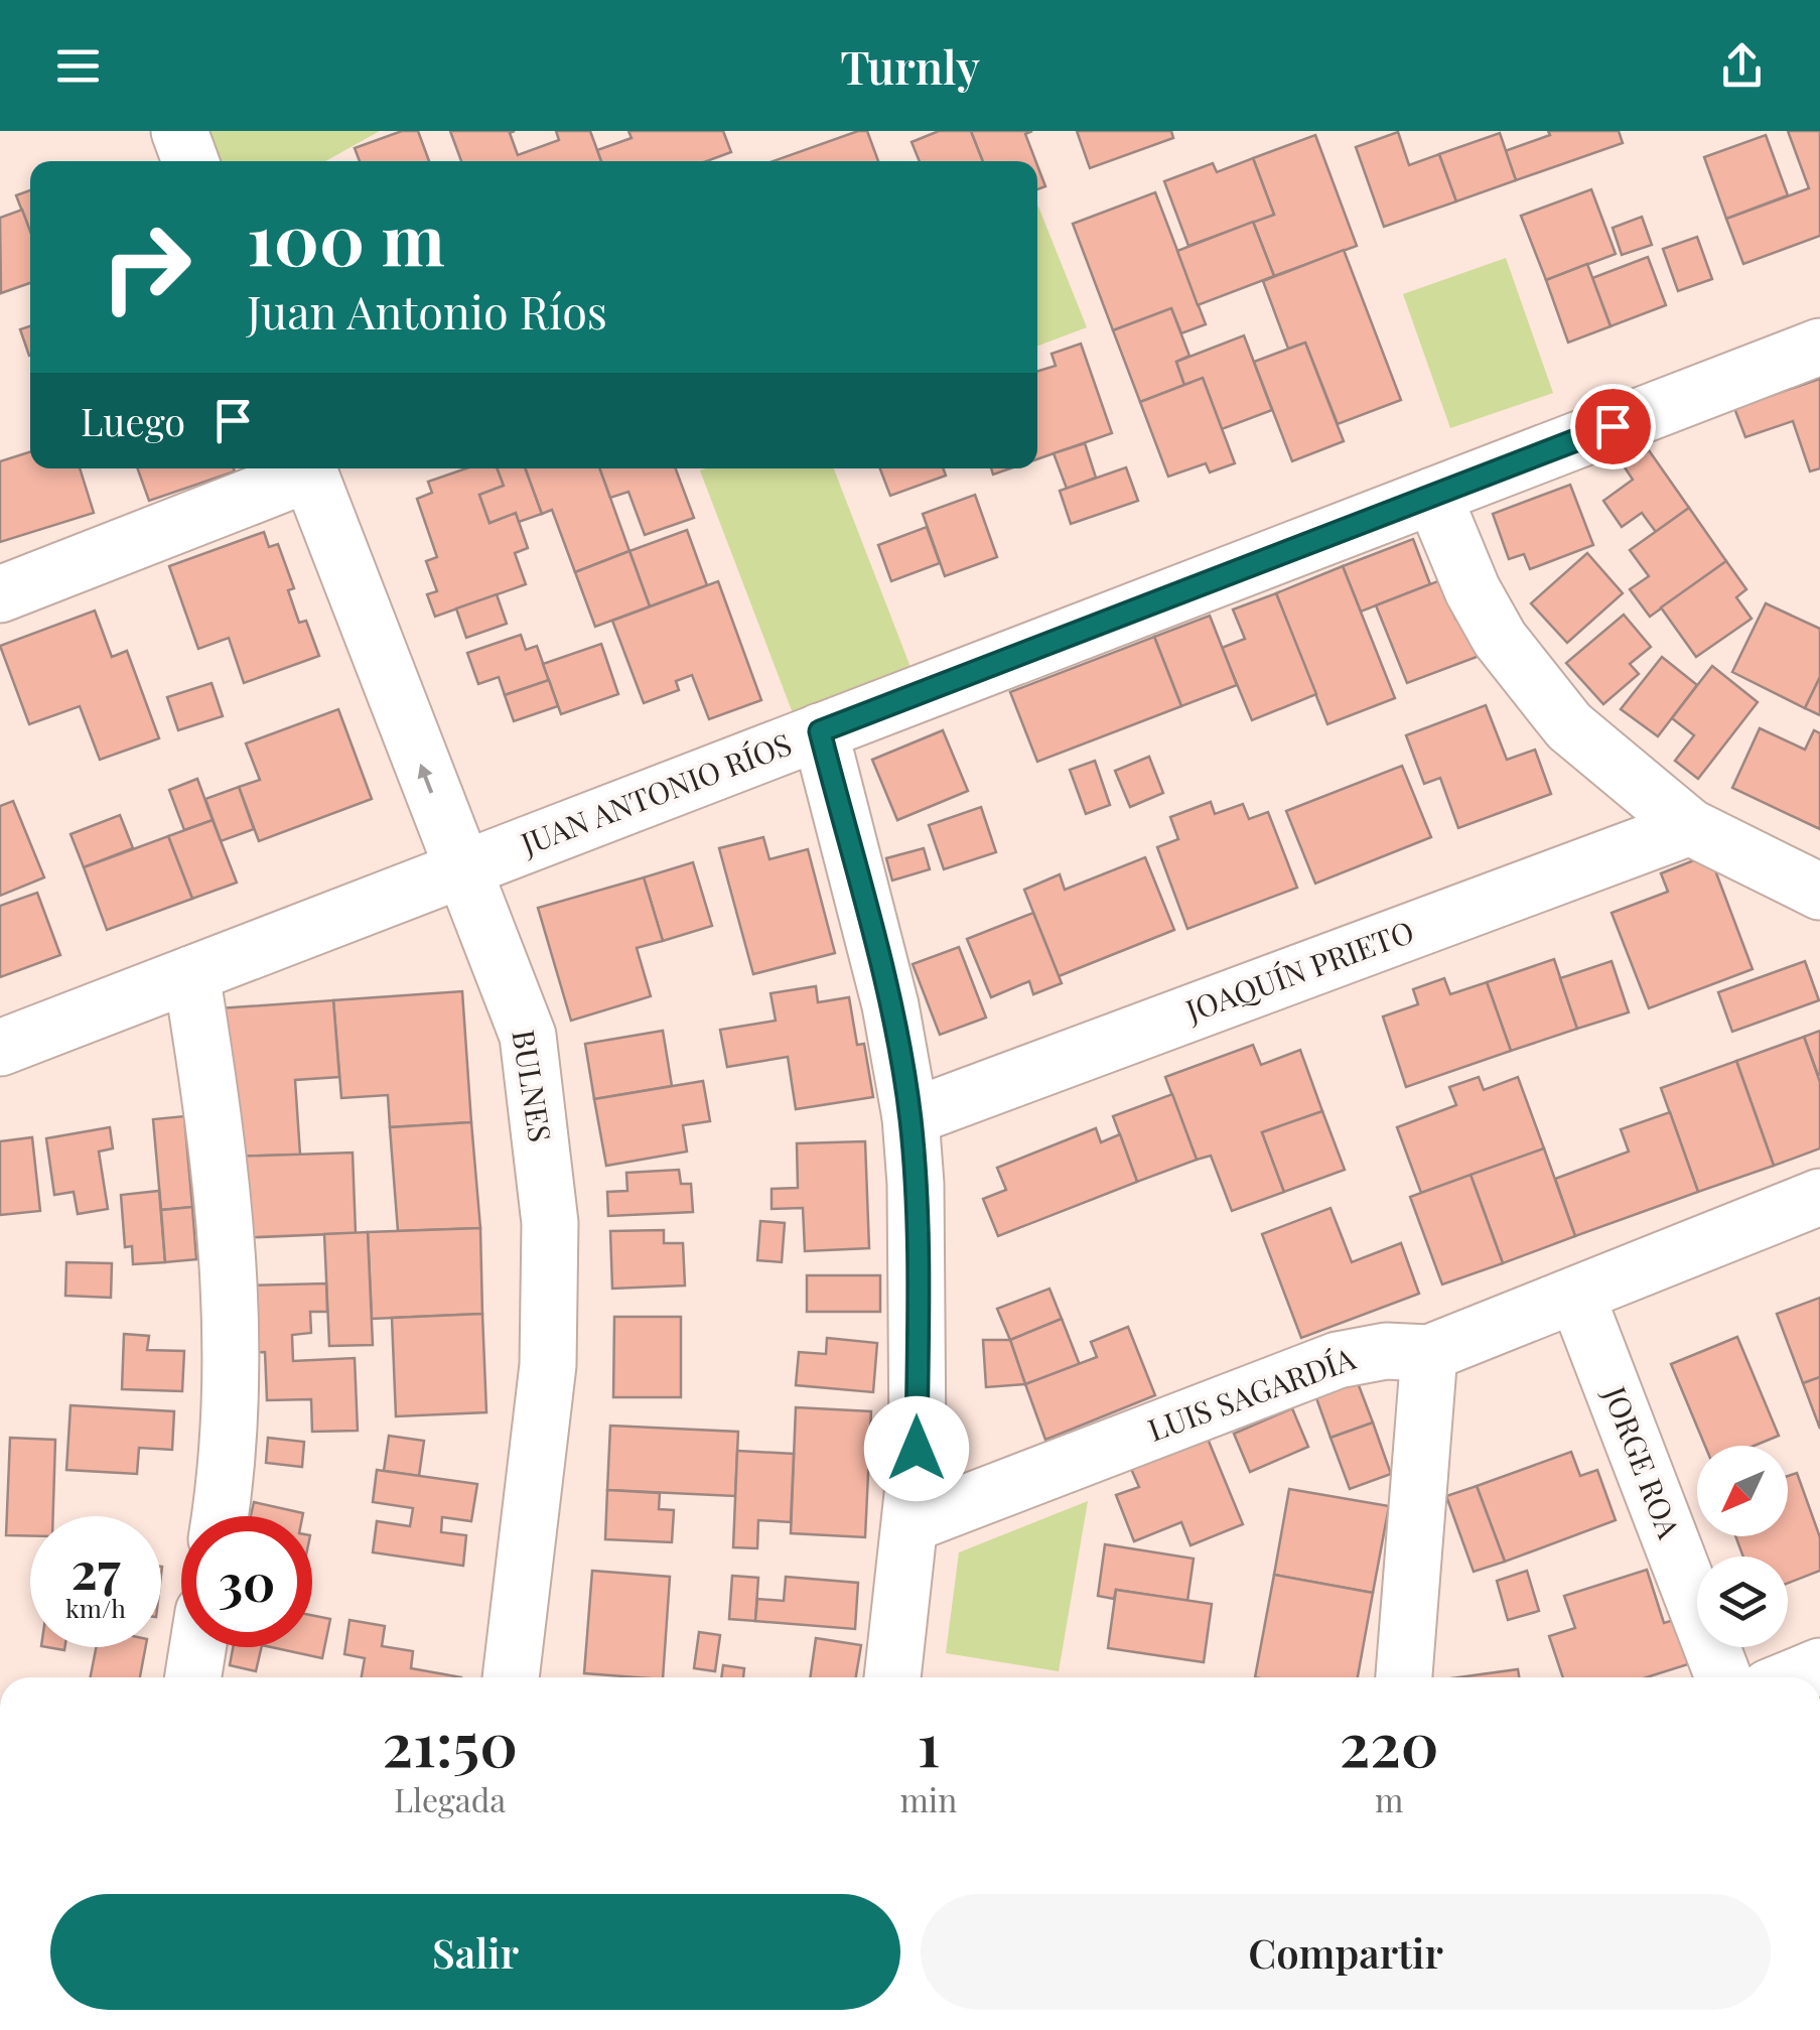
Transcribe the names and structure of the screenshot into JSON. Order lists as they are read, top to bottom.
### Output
{
  "streets": {
    "street": [
      "JUAN ANTONIO RÍOS",
      "JOAQUÍN PRIETO",
      "BULNES",
      "LUIS SAGARDÍA",
      "JORGE ROA"
    ]
  },
  "crossings": [
    ["JUAN ANTONIO RÍOS", "BULNES"],
    ["LUIS SAGARDÍA", "JORGE ROA"]
  ],
  "north": "bottom left",
  "page": {
    "header": "Turnly",
    "turn": ["100 m", "Juan Antonio Ríos"],
    "then": "Luego",
    "speed": "27 km/h",
    "limit": "30",
    "eta": [
      "21:50",
      "Llegada",
      "1",
      "min",
      "220",
      "m"
    ],
    "buttons": ["Salir", "Compartir"]
  }
}
